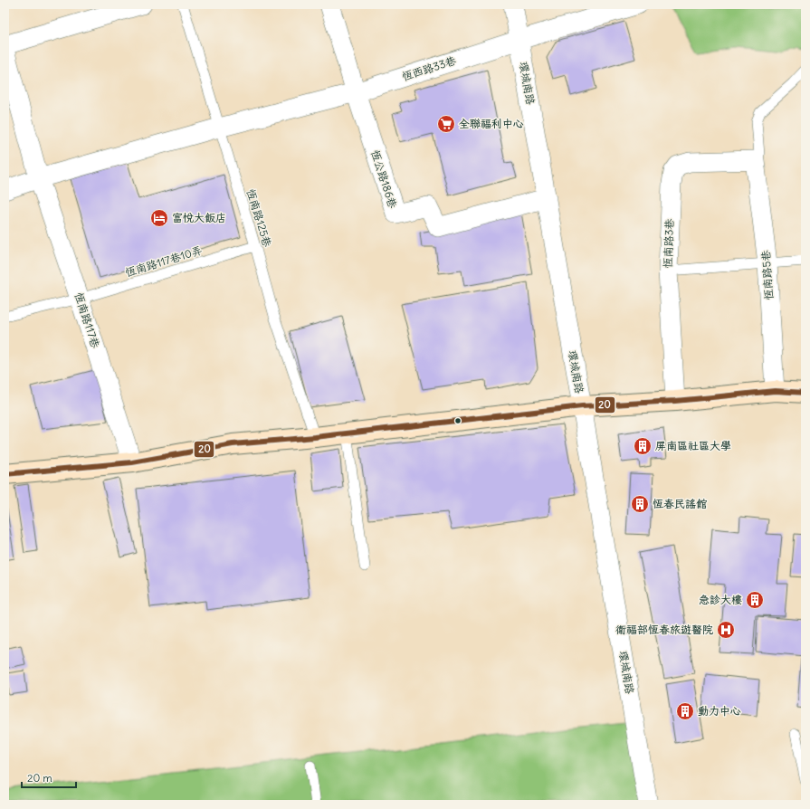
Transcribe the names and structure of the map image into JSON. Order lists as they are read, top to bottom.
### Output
{
  "streets": {
    "street": [
      "恆西路33巷",
      "環城南路",
      "恆公路186巷",
      "恆南路3巷",
      "恆南路5巷",
      "恆南路117巷"
    ],
    "lane": ["恆南路125巷", "恆南路117巷10弄"]
  },
  "crossings": [
    ["恆西路33巷", "環城南路"],
    ["恆西路33巷", "恆公路186巷"],
    ["恆西路33巷", "恆南路125巷"],
    ["環城南路", "恆公路186巷"],
    ["恆南路125巷", "恆南路117巷10弄"],
    ["恆南路3巷", "恆南路5巷"],
    ["恆南路117巷10弄", "恆南路117巷"]
  ],
  "places": {
    "supermarket": ["全聯福利中心"],
    "hotel": ["富悅大飯店"],
    "building": [
      "屏南區社區大學",
      "恆春民謠館",
      "急診大樓",
      "動力中心"
    ],
    "hospital": ["衛福部恆春旅遊醫院"]
  },
  "lines": ["transit line 20"],
  "scale_bar": "20 m"
}
